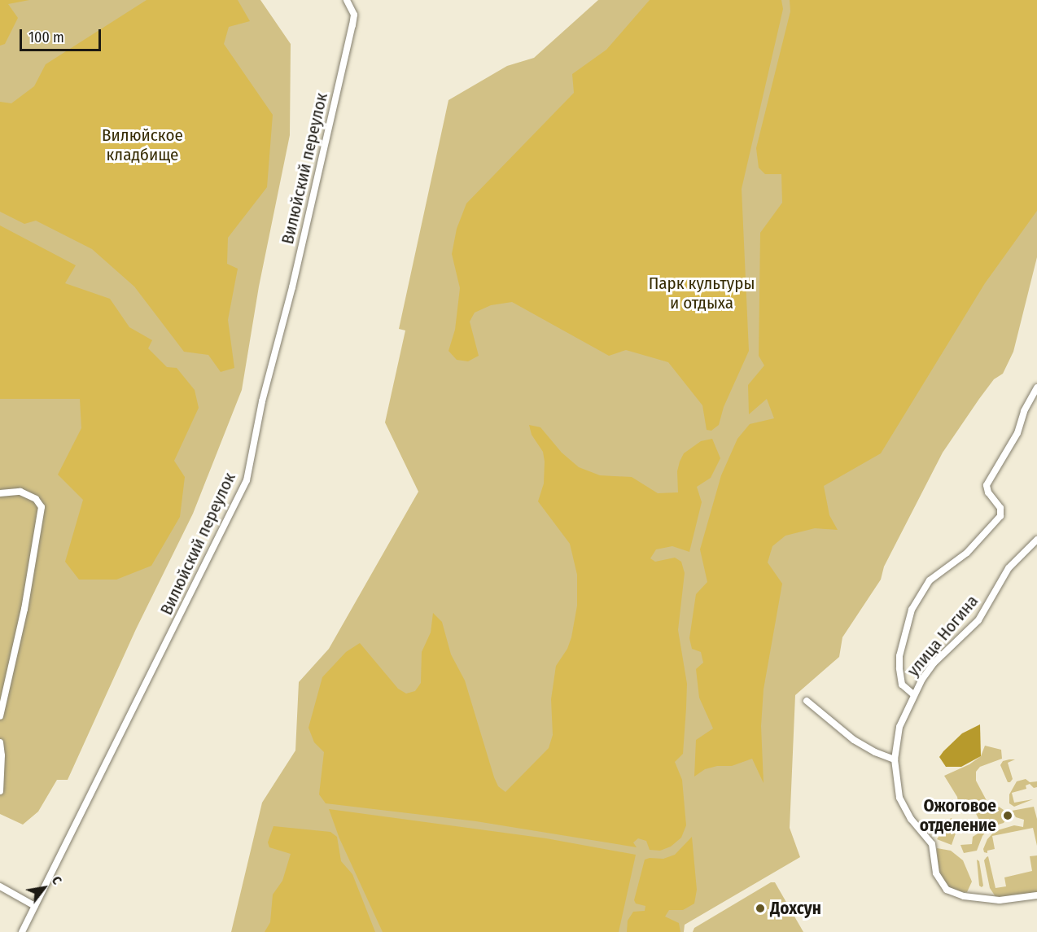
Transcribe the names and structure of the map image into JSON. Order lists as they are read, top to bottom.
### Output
{
  "streets": {
    "street": ["Вилюйский переулок", "улица Ногина"]
  },
  "parks": ["Вилюйское кладбище", "Парк культуры и отдыха"],
  "places": ["Ожоговое отделение", "Дохсун"],
  "scale_bar": "100 m",
  "north": "top right"
}
